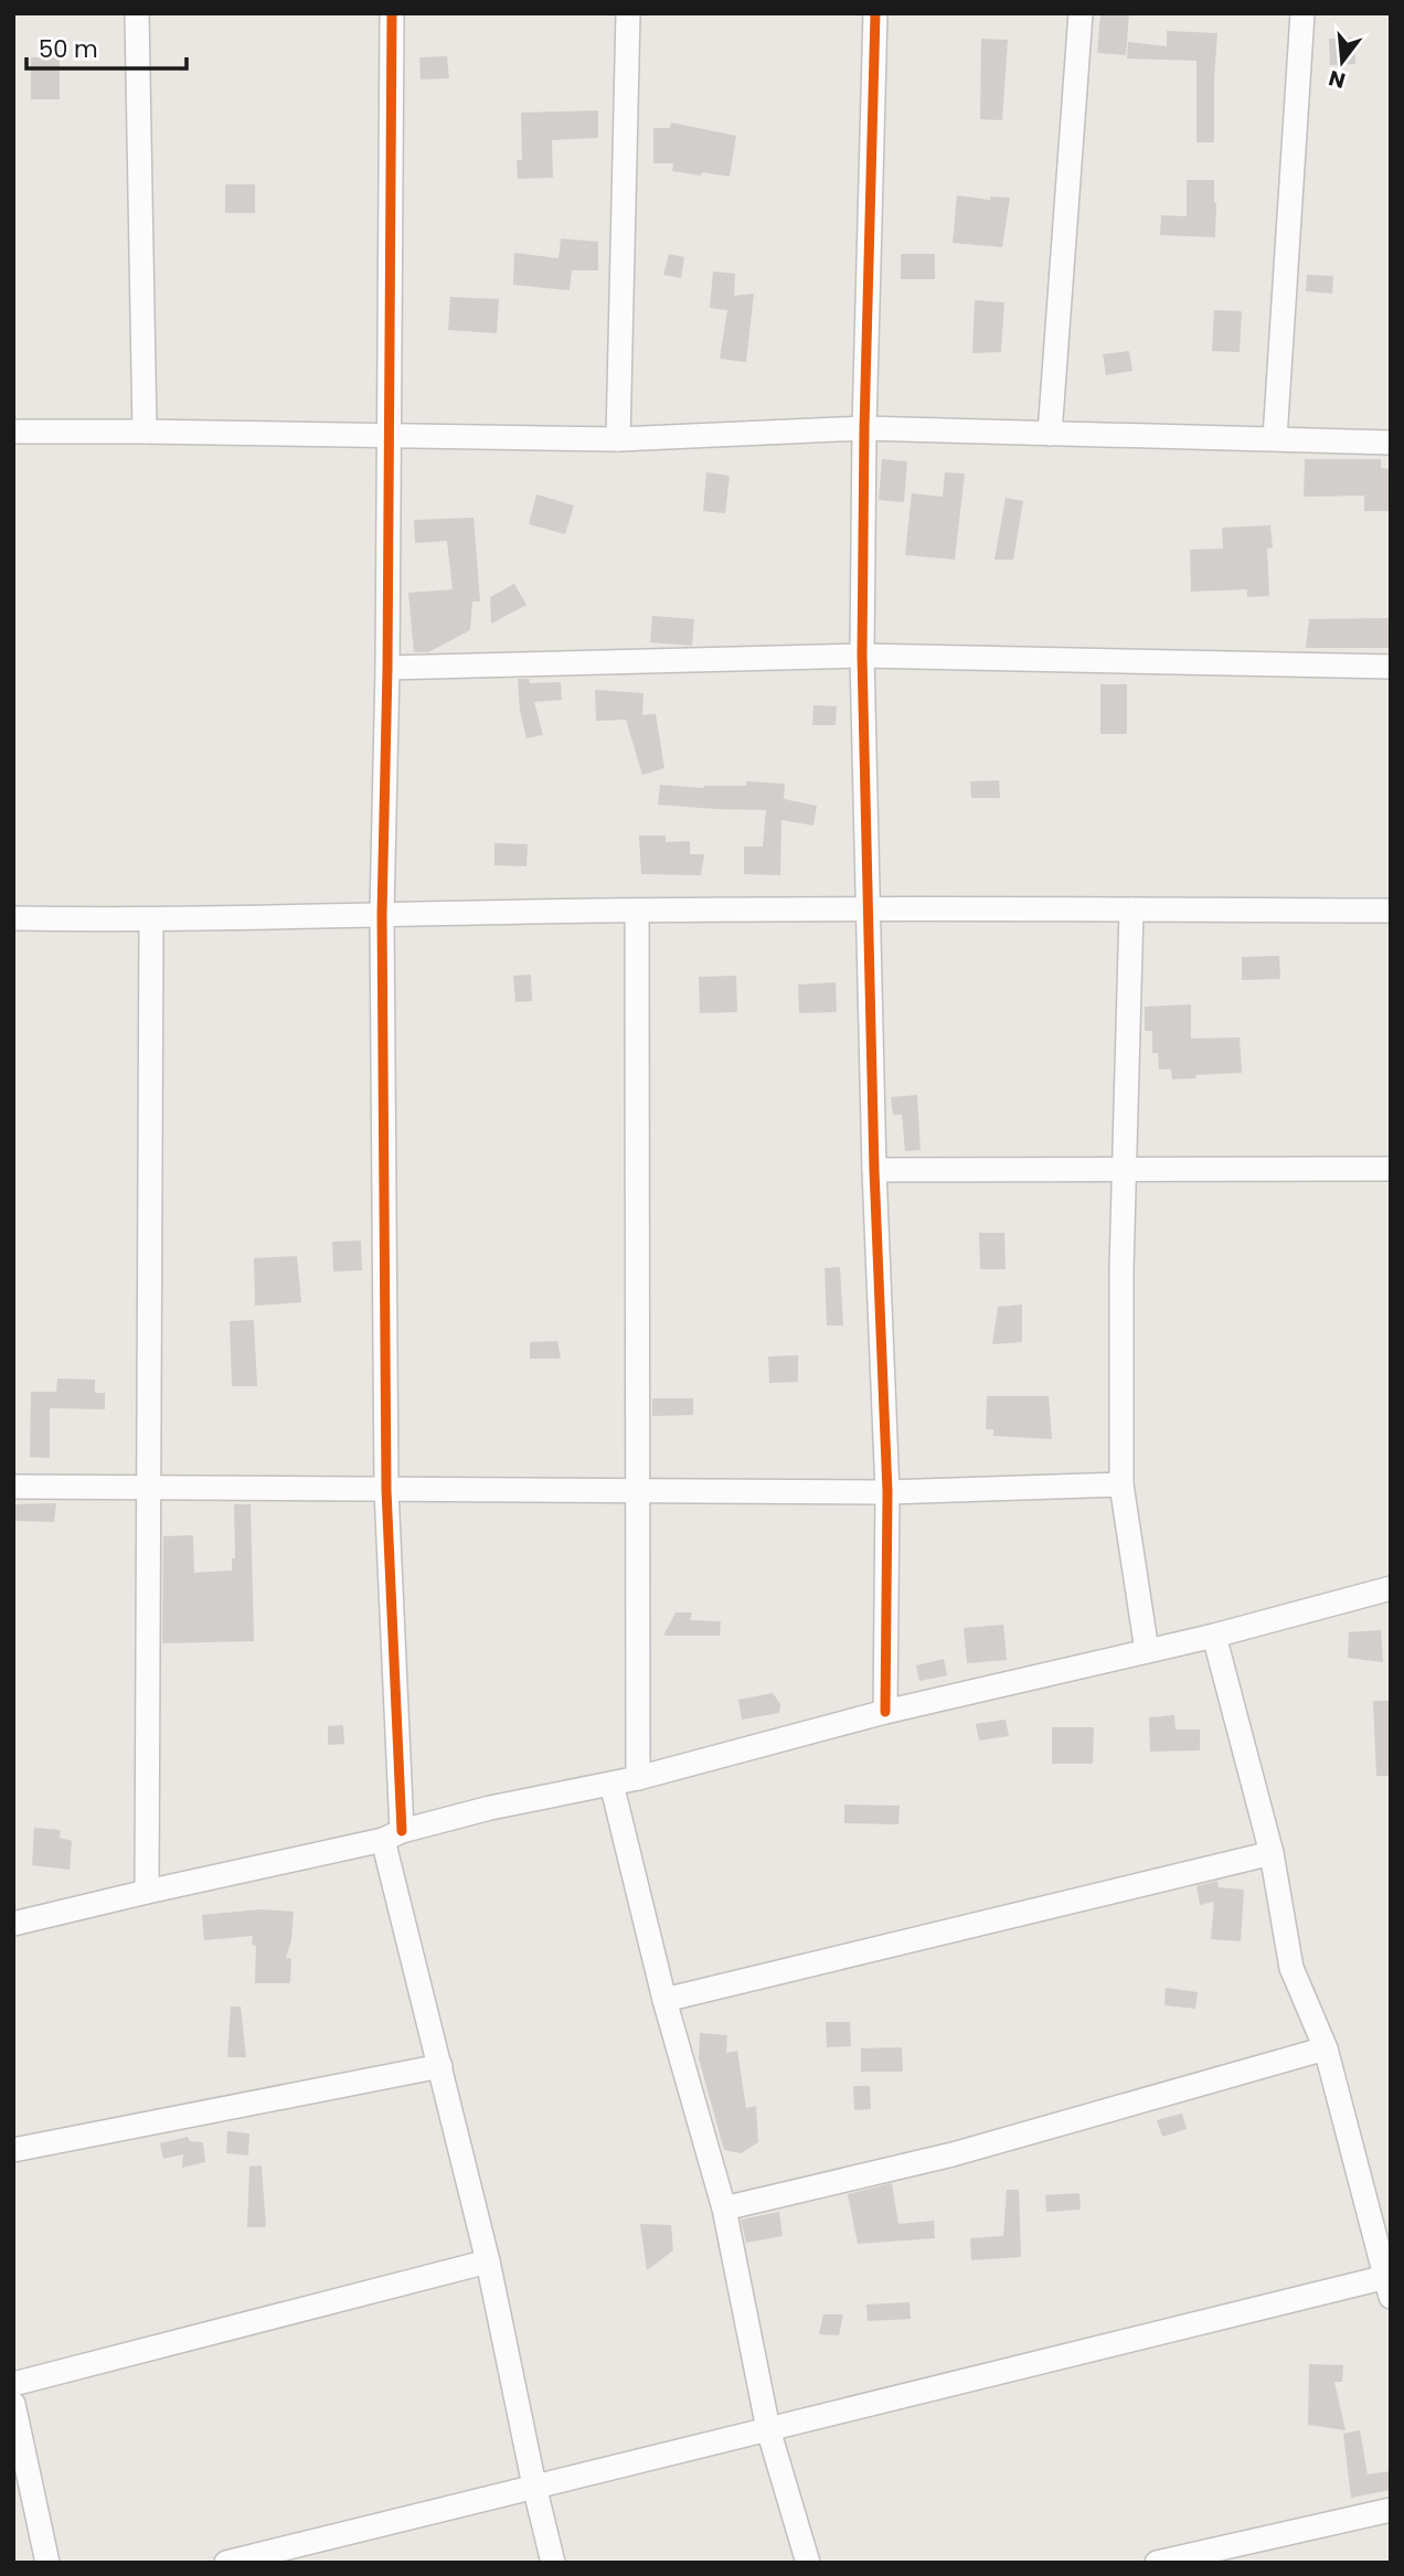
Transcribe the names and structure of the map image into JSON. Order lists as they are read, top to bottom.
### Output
{
  "scale_bar": "50 m",
  "north": "bottom"
}
